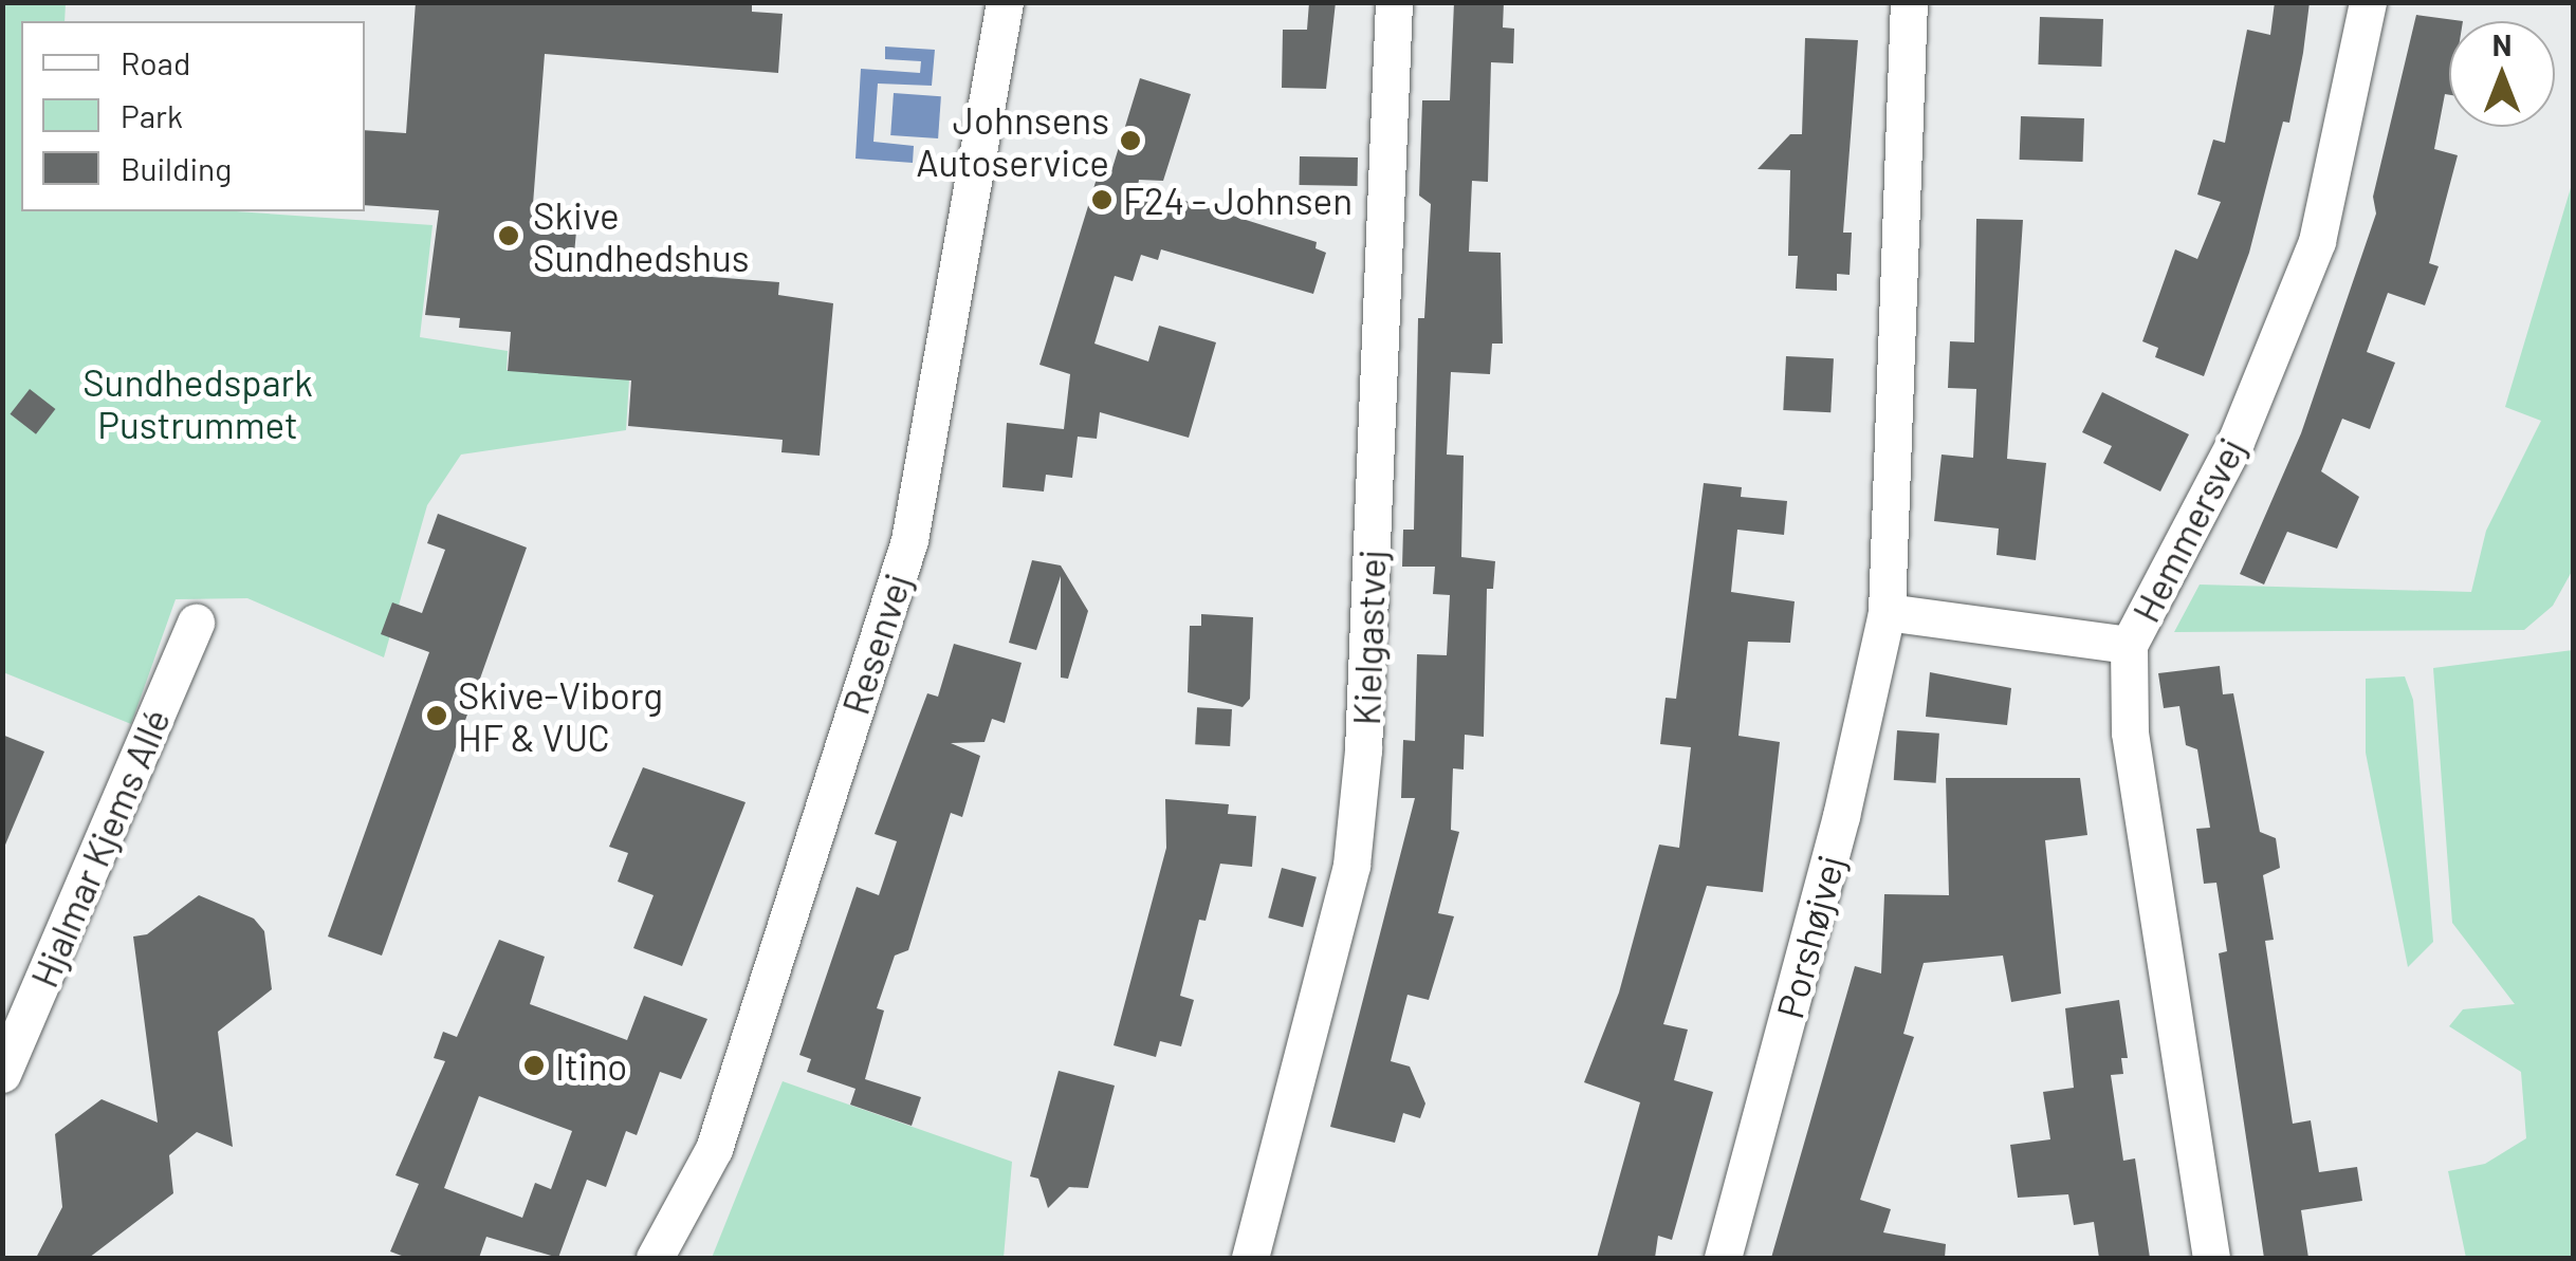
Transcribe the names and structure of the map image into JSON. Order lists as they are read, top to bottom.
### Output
{
  "streets": {
    "street": [
      "Hemmersvej",
      "Kielgastvej",
      "Resenvej",
      "Hjalmar Kjems Allé",
      "Porshøjvej"
    ]
  },
  "parks": ["Sundhedspark Pustrummet"],
  "places": [
    "Johnsens Autoservice",
    "F24 - Johnsen",
    "Skive Sundhedshus",
    "Skive-Viborg HF & VUC",
    "Itino"
  ],
  "legend": ["Road", "Park", "Building"],
  "north": "top"
}
